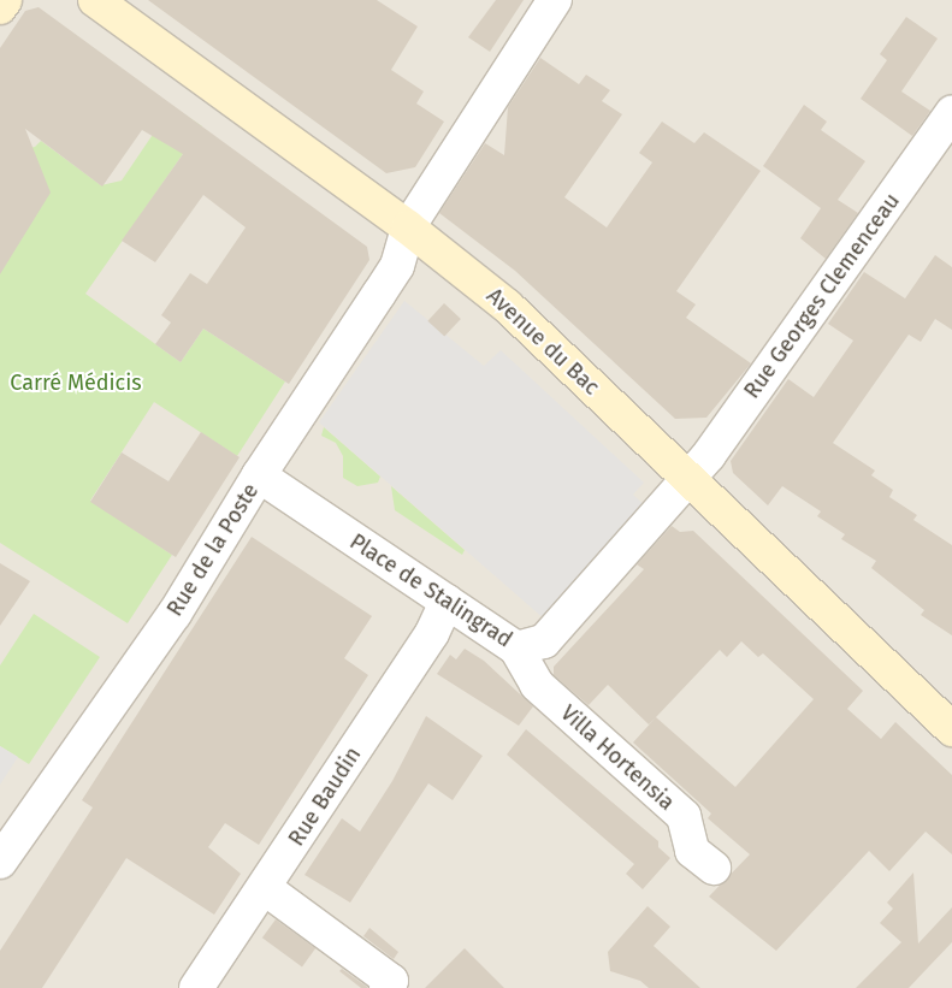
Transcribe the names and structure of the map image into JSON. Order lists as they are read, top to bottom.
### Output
{
  "streets": {
    "main road": ["Avenue du Bac"],
    "street": [
      "Rue Georges Clemenceau",
      "Rue de la Poste",
      "Place de Stalingrad",
      "Villa Hortensia",
      "Rue Baudin"
    ]
  },
  "crossings": [
    ["Rue Georges Clemenceau", "Avenue du Bac"],
    ["Rue Georges Clemenceau", "Place de Stalingrad"],
    ["Avenue du Bac", "Rue de la Poste"],
    ["Avenue du Bac", "Place de Stalingrad"],
    ["Rue de la Poste", "Place de Stalingrad"],
    ["Place de Stalingrad", "Villa Hortensia"],
    ["Place de Stalingrad", "Rue Baudin"]
  ],
  "parks": ["Carré Médicis"]
}
